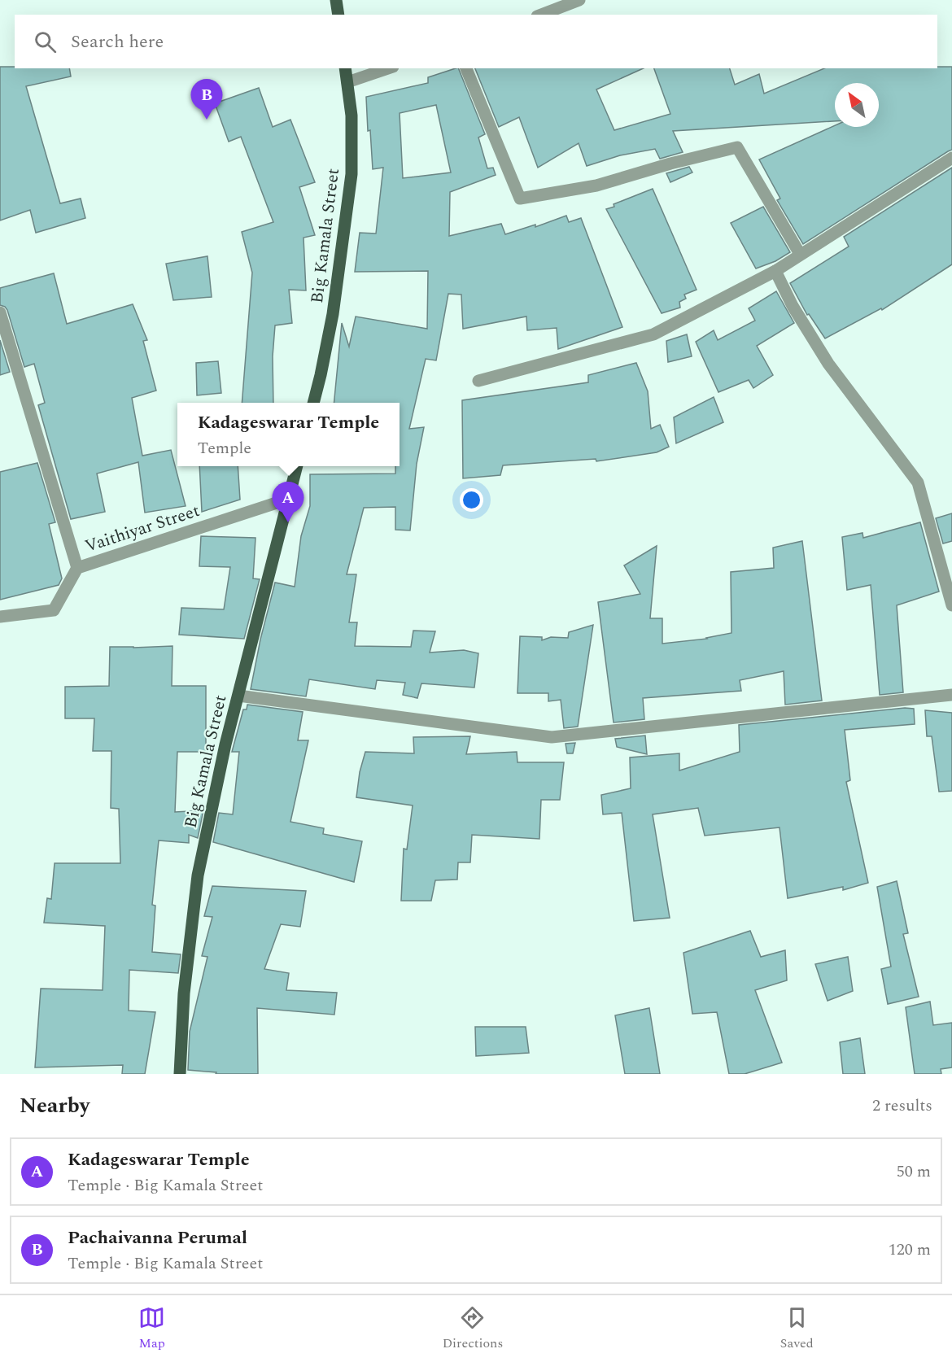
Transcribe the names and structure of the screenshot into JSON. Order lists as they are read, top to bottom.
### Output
{
  "streets": {
    "main road": ["Big Kamala Street"],
    "street": ["Vaithiyar Street"]
  },
  "crossings": [
    ["Big Kamala Street", "Vaithiyar Street"]
  ],
  "north": "top left",
  "page": {
    "search": "Search here",
    "pins": ["B", "A"],
    "popup": ["Kadageswarar Temple", "Temple"],
    "heading": ["Nearby", "2 results"],
    "list": [
      {
        "mark": "A",
        "name": "Kadageswarar Temple",
        "note": "Temple · Big Kamala Street",
        "value": "50 m"
      },
      {
        "mark": "B",
        "name": "Pachaivanna Perumal",
        "note": "Temple · Big Kamala Street",
        "value": "120 m"
      }
    ],
    "nav": ["Map", "Directions", "Saved"]
  }
}
